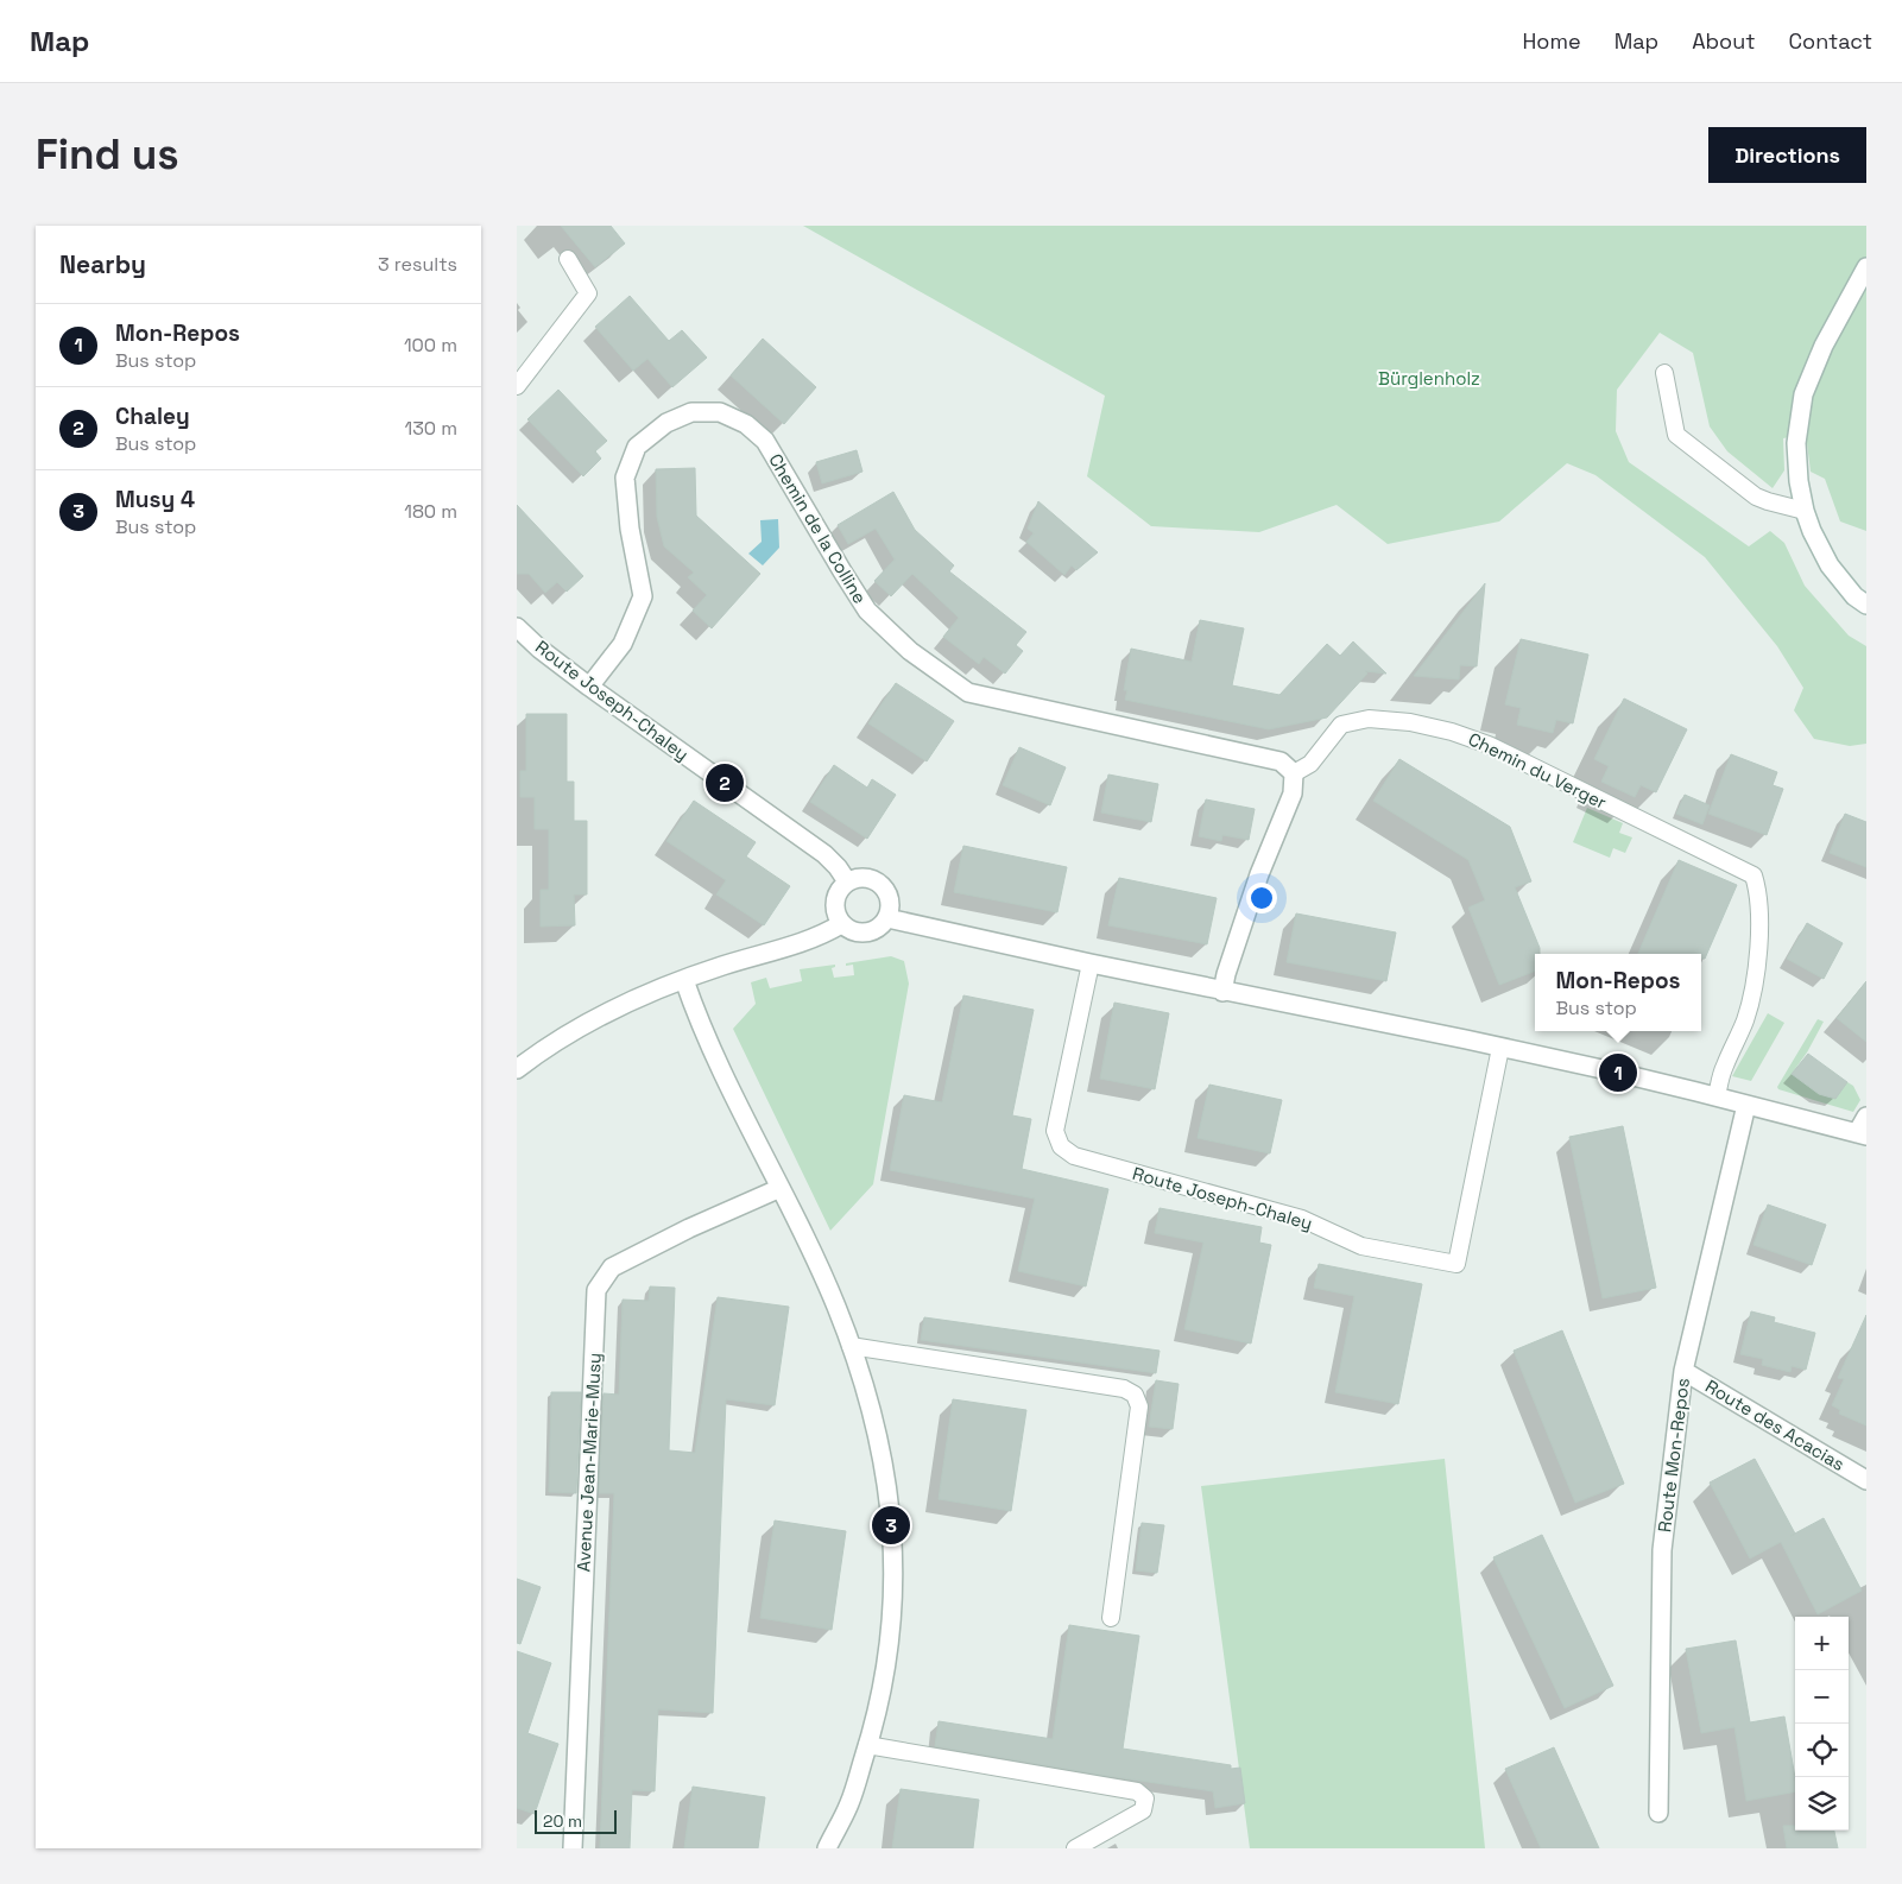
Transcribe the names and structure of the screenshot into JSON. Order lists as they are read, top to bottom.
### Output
{
  "streets": {
    "street": [
      "Chemin de la Colline",
      "Route Joseph-Chaley",
      "Route des Acacias",
      "Route Mon-Repos",
      "Avenue Jean-Marie-Musy"
    ],
    "lane": ["Chemin du Verger"]
  },
  "crossings": [
    ["Chemin de la Colline", "Route Joseph-Chaley"],
    ["Chemin de la Colline", "Chemin du Verger"],
    ["Route des Acacias", "Route Mon-Repos"]
  ],
  "parks": ["Bürglenholz"],
  "scale_bar": "20 m",
  "page": {
    "header": "Map",
    "nav": [
      "Home",
      "Map",
      "About",
      "Contact"
    ],
    "buttons": "Directions",
    "title": "Find us",
    "heading": ["Nearby", "3 results"],
    "list": [
      {
        "mark": "1",
        "name": "Mon-Repos",
        "note": "Bus stop",
        "value": "100 m"
      },
      {
        "mark": "2",
        "name": "Chaley",
        "note": "Bus stop",
        "value": "130 m"
      },
      {
        "mark": "3",
        "name": "Musy 4",
        "note": "Bus stop",
        "value": "180 m"
      }
    ],
    "pins": ["2", "1", "3"],
    "popup": ["Mon-Repos", "Bus stop"],
    "map_buttons": ["+", "−"],
    "scale": "20 m"
  }
}
